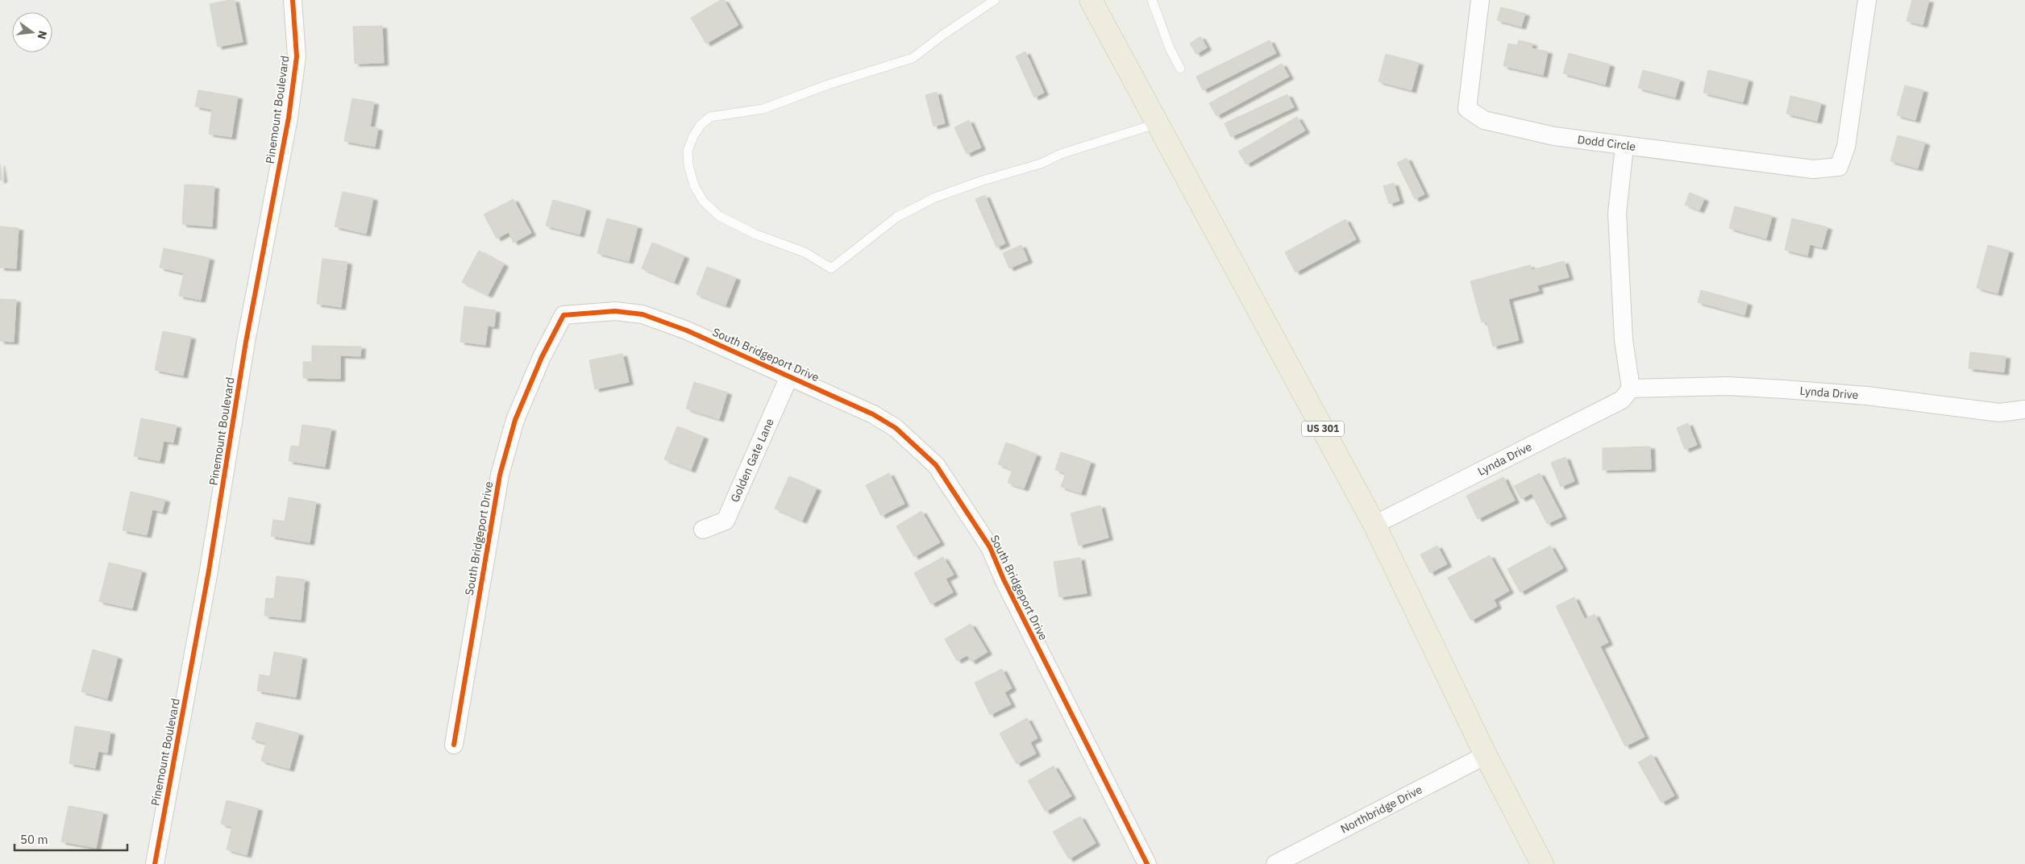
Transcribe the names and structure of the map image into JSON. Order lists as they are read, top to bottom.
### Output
{
  "streets": {
    "highway": ["US 301"],
    "street": [
      "Pinemount Boulevard",
      "Dodd Circle",
      "South Bridgeport Drive",
      "Lynda Drive",
      "Golden Gate Lane",
      "Northbridge Drive"
    ]
  },
  "crossings": [
    ["South Bridgeport Drive", "Golden Gate Lane"],
    ["Lynda Drive", "US 301"],
    ["US 301", "Northbridge Drive"]
  ],
  "scale_bar": "50 m",
  "north": "right"
}
